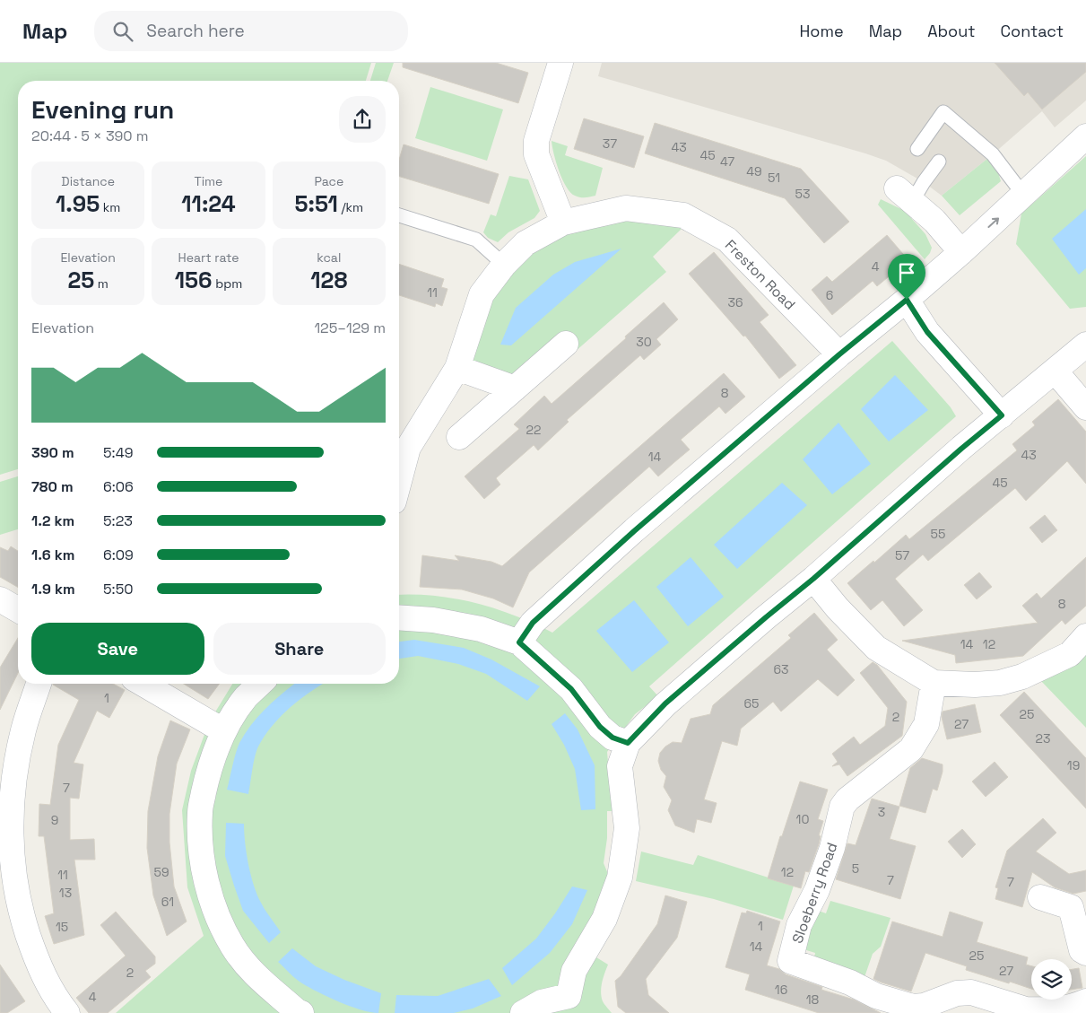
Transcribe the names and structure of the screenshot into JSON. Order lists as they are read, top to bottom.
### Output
{
  "streets": {
    "street": ["Freston Road", "Sloeberry Road"]
  },
  "house_numbers": [
    "37",
    "43",
    "45",
    "47",
    "49",
    "51",
    "53",
    "4",
    "11",
    "6",
    "36",
    "30",
    "8",
    "22",
    "43",
    "14",
    "45",
    "55",
    "57",
    "8",
    "14",
    "12",
    "63",
    "1",
    "65",
    "25",
    "2",
    "27",
    "23",
    "19",
    "7",
    "3",
    "10",
    "9",
    "5",
    "59",
    "12",
    "11",
    "7",
    "7",
    "13",
    "61",
    "1",
    "15",
    "14",
    "25",
    "27",
    "2",
    "16",
    "4",
    "18"
  ],
  "page": {
    "header": "Map",
    "search": "Search here",
    "nav": [
      "Home",
      "Map",
      "About",
      "Contact"
    ],
    "heading": ["Evening run", "20:44 · 5 × 390 m"],
    "stats": [
      ["Distance", "1.95 km"],
      ["Time", "11:24"],
      ["Pace", "5:51 /km"],
      ["Elevation", "25 m"],
      ["Heart rate", "156 bpm"],
      ["kcal", "128"]
    ],
    "chart": ["Elevation", "125–129 m"],
    "list": [
      {
        "name": "390 m",
        "note": "5:49"
      },
      {
        "name": "780 m",
        "note": "6:06"
      },
      {
        "name": "1.2 km",
        "note": "5:23"
      },
      {
        "name": "1.6 km",
        "note": "6:09"
      },
      {
        "name": "1.9 km",
        "note": "5:50"
      }
    ],
    "buttons": ["Save", "Share"]
  }
}
